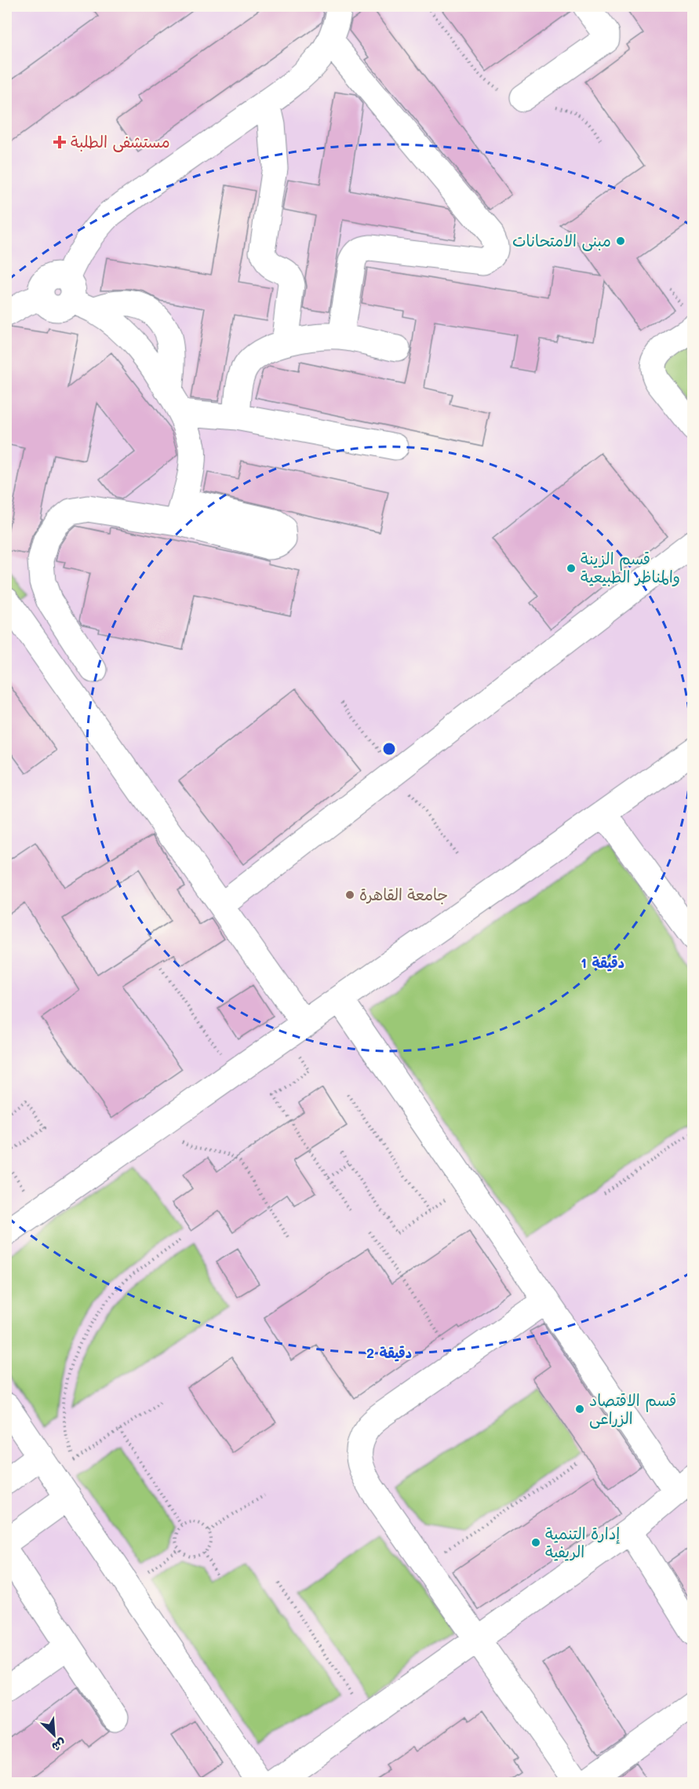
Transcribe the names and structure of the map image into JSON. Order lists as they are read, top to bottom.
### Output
{
  "places": {
    "health": ["مستشفى الطلبة"],
    "other": [
      "مبنى الامتحانات",
      "قسم الزينة والمناظر الطبيعية",
      "جامعة القاهرة",
      "قسم الاقتصاد الزراعى",
      "إدارة التنمية الريفية"
    ]
  },
  "north": "bottom right",
  "rings": ["1 دقيقة", "2 دقيقة"]
}
